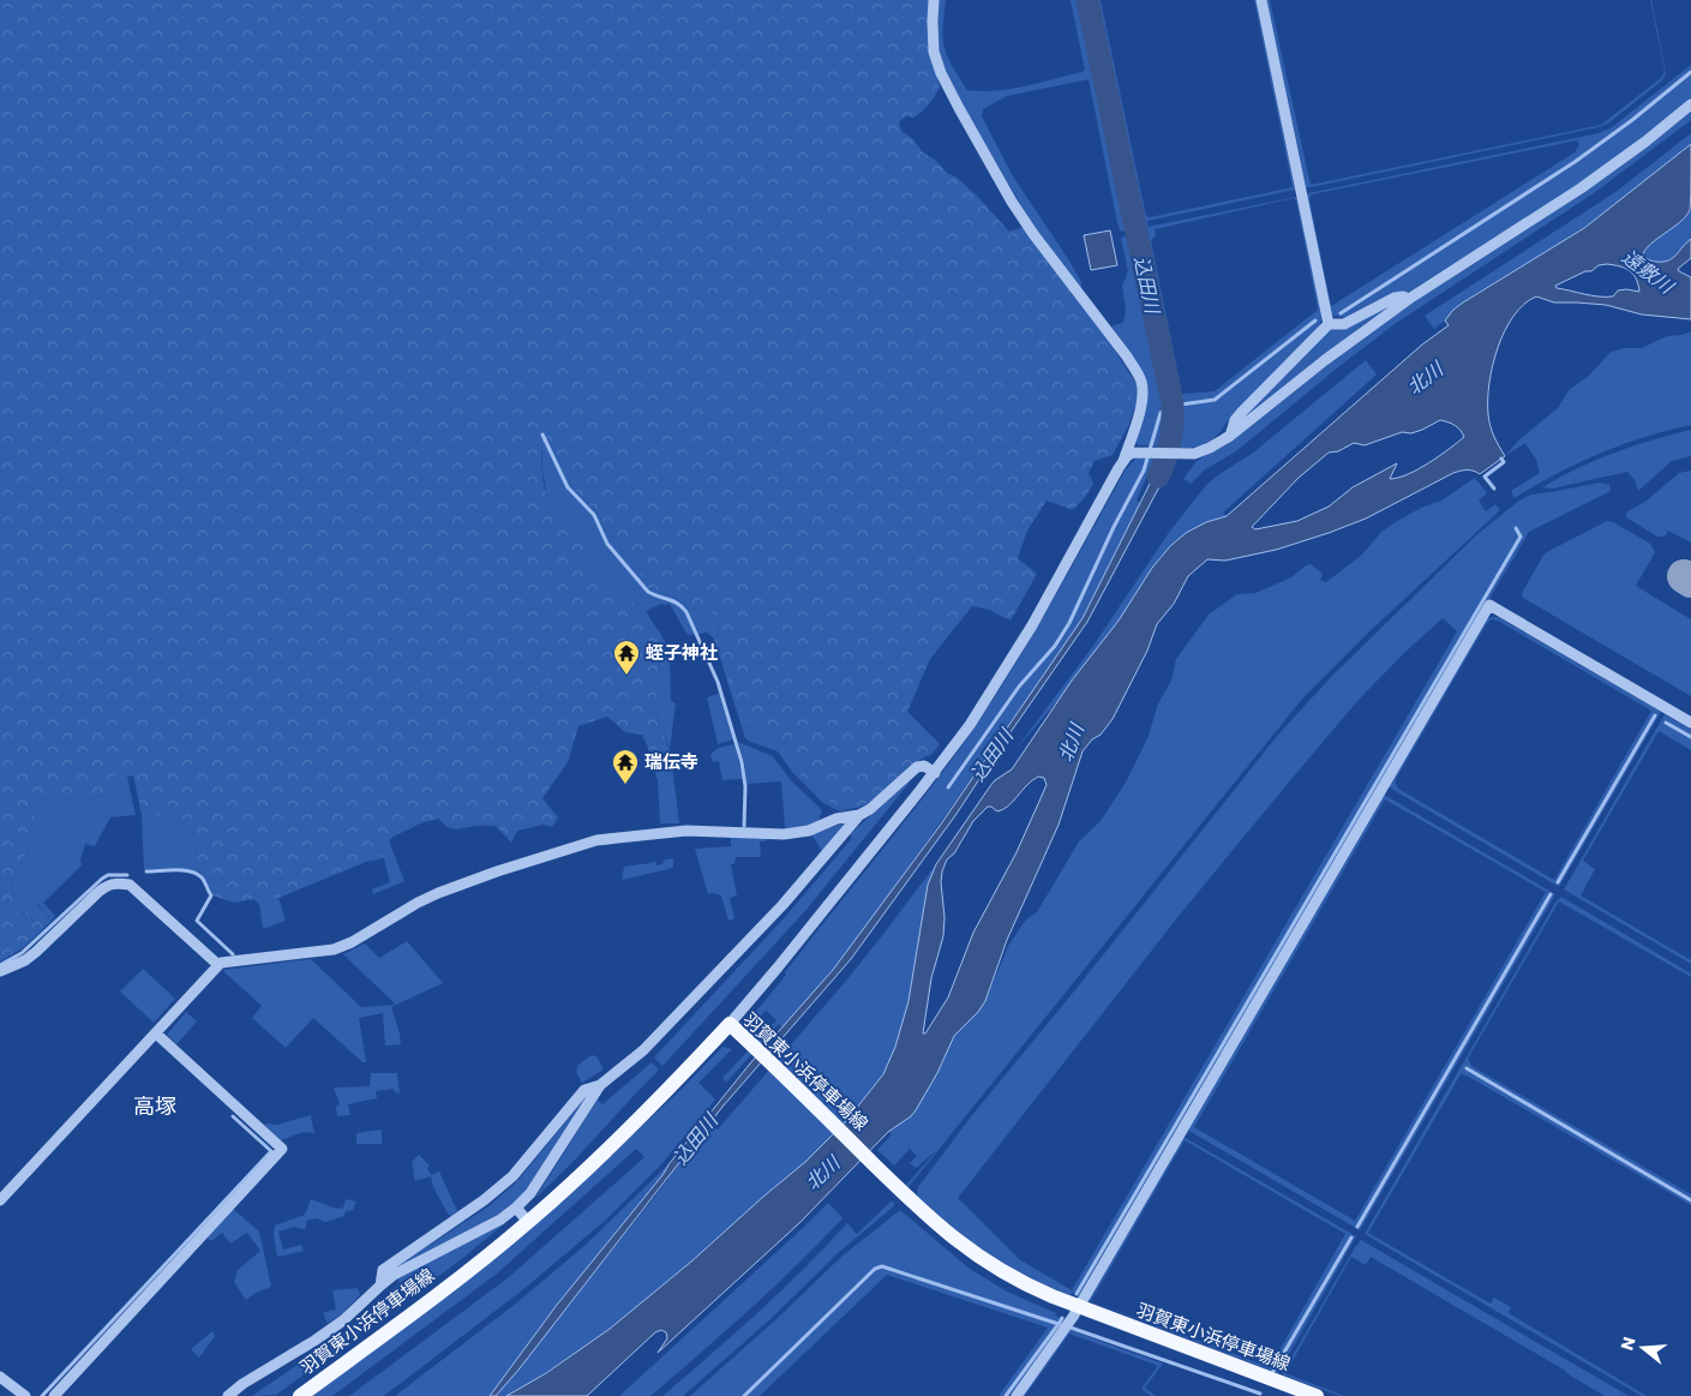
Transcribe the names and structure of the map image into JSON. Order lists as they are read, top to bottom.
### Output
{
  "streets": {
    "main road": ["羽賀東小浜停車場線"]
  },
  "districts": ["高塚"],
  "water": ["遠敷川", "込田川", "北川"],
  "places": {
    "temple": ["蛭子神社", "瑞伝寺"]
  },
  "north": "left"
}
